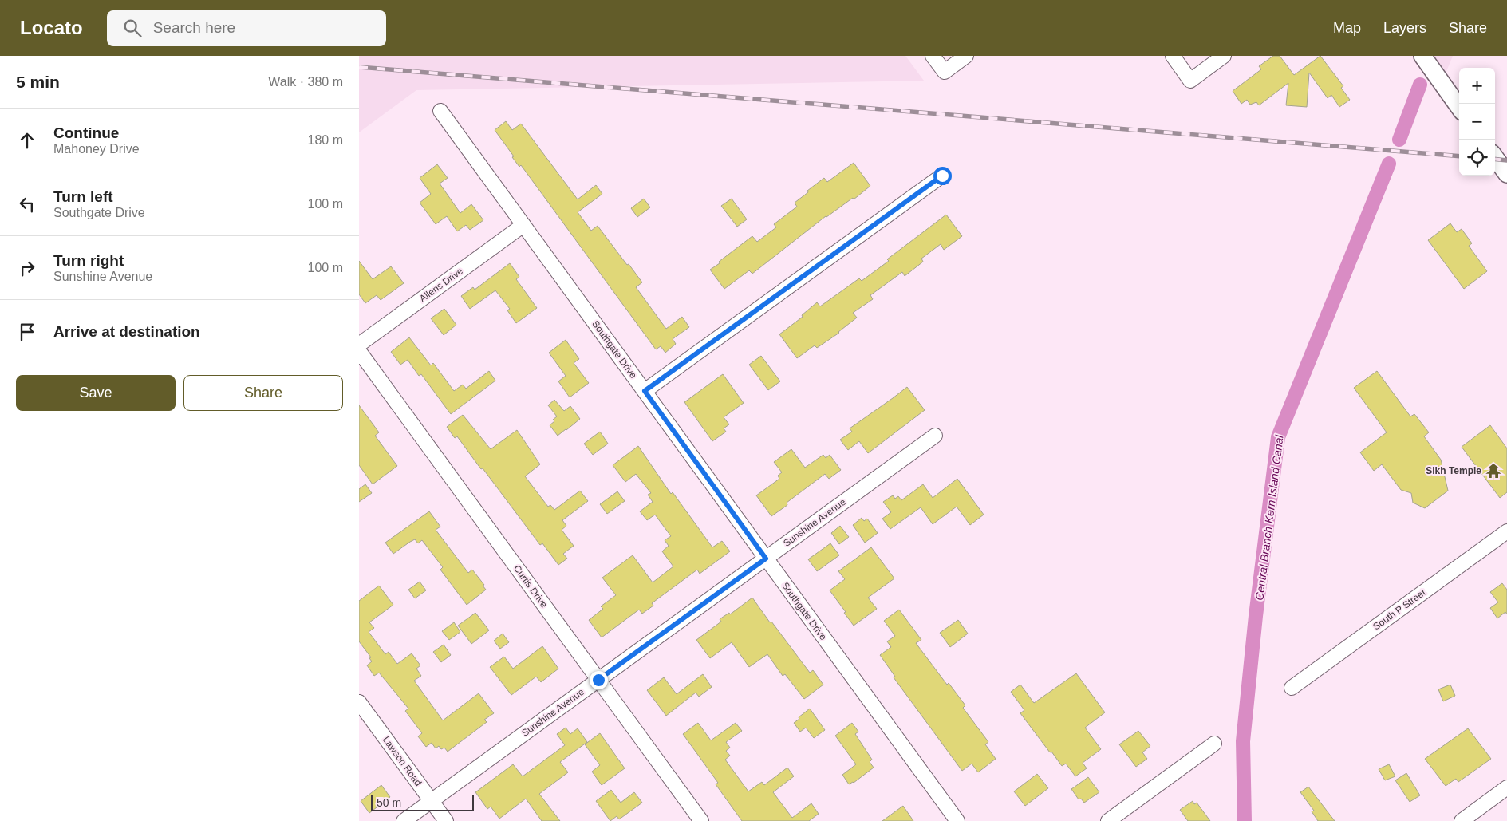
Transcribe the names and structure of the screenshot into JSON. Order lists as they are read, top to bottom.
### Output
{
  "streets": {
    "street": [
      "Allens Drive",
      "Southgate Drive",
      "Sunshine Avenue",
      "Curtis Drive",
      "South P Street",
      "Lawson Road"
    ]
  },
  "crossings": [
    ["Allens Drive", "Southgate Drive"],
    ["Southgate Drive", "Sunshine Avenue"],
    ["Sunshine Avenue", "Curtis Drive"],
    ["Sunshine Avenue", "Lawson Road"]
  ],
  "water": ["Central Branch Kern Island Canal"],
  "places": {
    "temple": ["Sikh Temple"]
  },
  "scale_bar": "50 m",
  "page": {
    "header": "Locato",
    "search": "Search here",
    "nav": ["Map", "Layers", "Share"],
    "heading": ["5 min", "Walk · 380 m"],
    "map_buttons": ["+", "−"],
    "list": [
      ["Continue", "Mahoney Drive", "180 m"],
      ["Turn left", "Southgate Drive", "100 m"],
      ["Turn right", "Sunshine Avenue", "100 m"],
      "Arrive at destination"
    ],
    "buttons": ["Save", "Share"],
    "scale": "50 m"
  }
}
